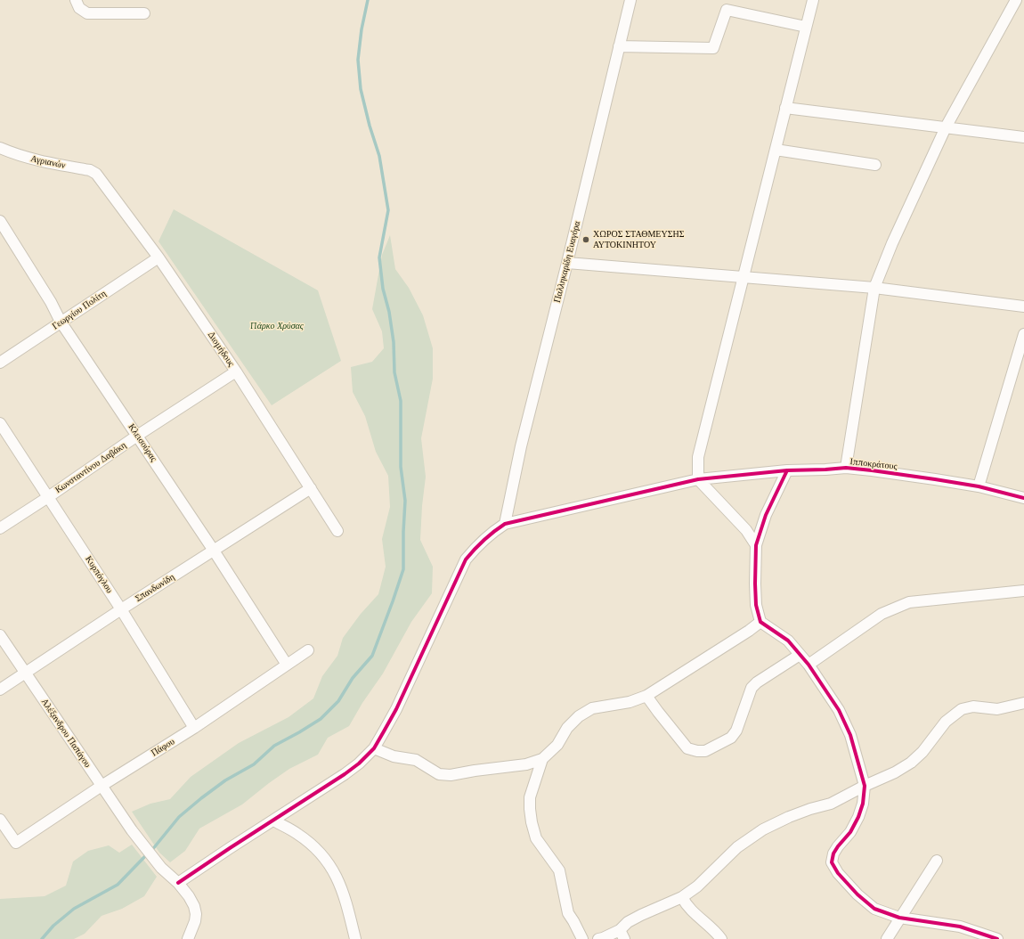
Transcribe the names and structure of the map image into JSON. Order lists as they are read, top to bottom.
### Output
{
  "streets": {
    "street": [
      "Αγριανών",
      "Παλληκαρίδη Ευαγόρα",
      "Γεωργίου Πολίτη",
      "Διομήδους",
      "Κλεισούρας",
      "Ιπποκράτους",
      "Κωνσταντίνου Δαβάκη",
      "Κυρπόγλου",
      "Σπανδωνίδη",
      "Αλέξανδρου Παπάγου",
      "Πάφου"
    ]
  },
  "crossings": [
    ["Αγριανών", "Διομήδους"],
    ["Παλληκαρίδη Ευαγόρα", "Ιπποκράτους"],
    ["Γεωργίου Πολίτη", "Διομήδους"],
    ["Γεωργίου Πολίτη", "Κλεισούρας"],
    ["Διομήδους", "Κωνσταντίνου Δαβάκη"],
    ["Διομήδους", "Σπανδωνίδη"],
    ["Κλεισούρας", "Κωνσταντίνου Δαβάκη"],
    ["Κλεισούρας", "Σπανδωνίδη"],
    ["Κλεισούρας", "Πάφου"],
    ["Ιπποκράτους", "Αλέξανδρου Παπάγου"],
    ["Κωνσταντίνου Δαβάκη", "Κυρπόγλου"],
    ["Κυρπόγλου", "Σπανδωνίδη"],
    ["Κυρπόγλου", "Πάφου"],
    ["Σπανδωνίδη", "Αλέξανδρου Παπάγου"],
    ["Αλέξανδρου Παπάγου", "Πάφου"]
  ],
  "parks": ["Πάρκο Χρύσας"],
  "places": ["ΧΩΡΟΣ ΣΤΑΘΜΕΥΣΗΣ ΑΥΤΟΚΙΝΗΤΟΥ"]
}
